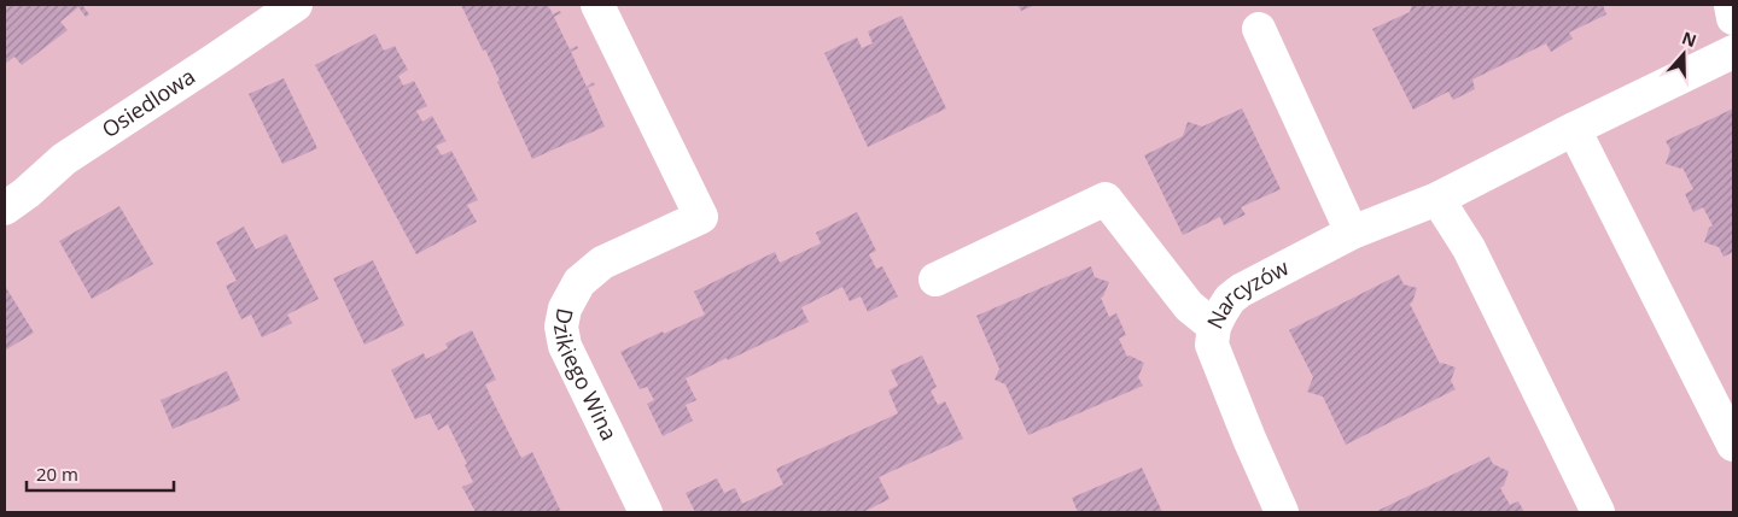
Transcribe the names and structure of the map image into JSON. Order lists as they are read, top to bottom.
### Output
{
  "streets": {
    "street": ["Osiedlowa", "Narcyzów", "Dzikiego Wina"]
  },
  "scale_bar": "20 m",
  "north": "top"
}
